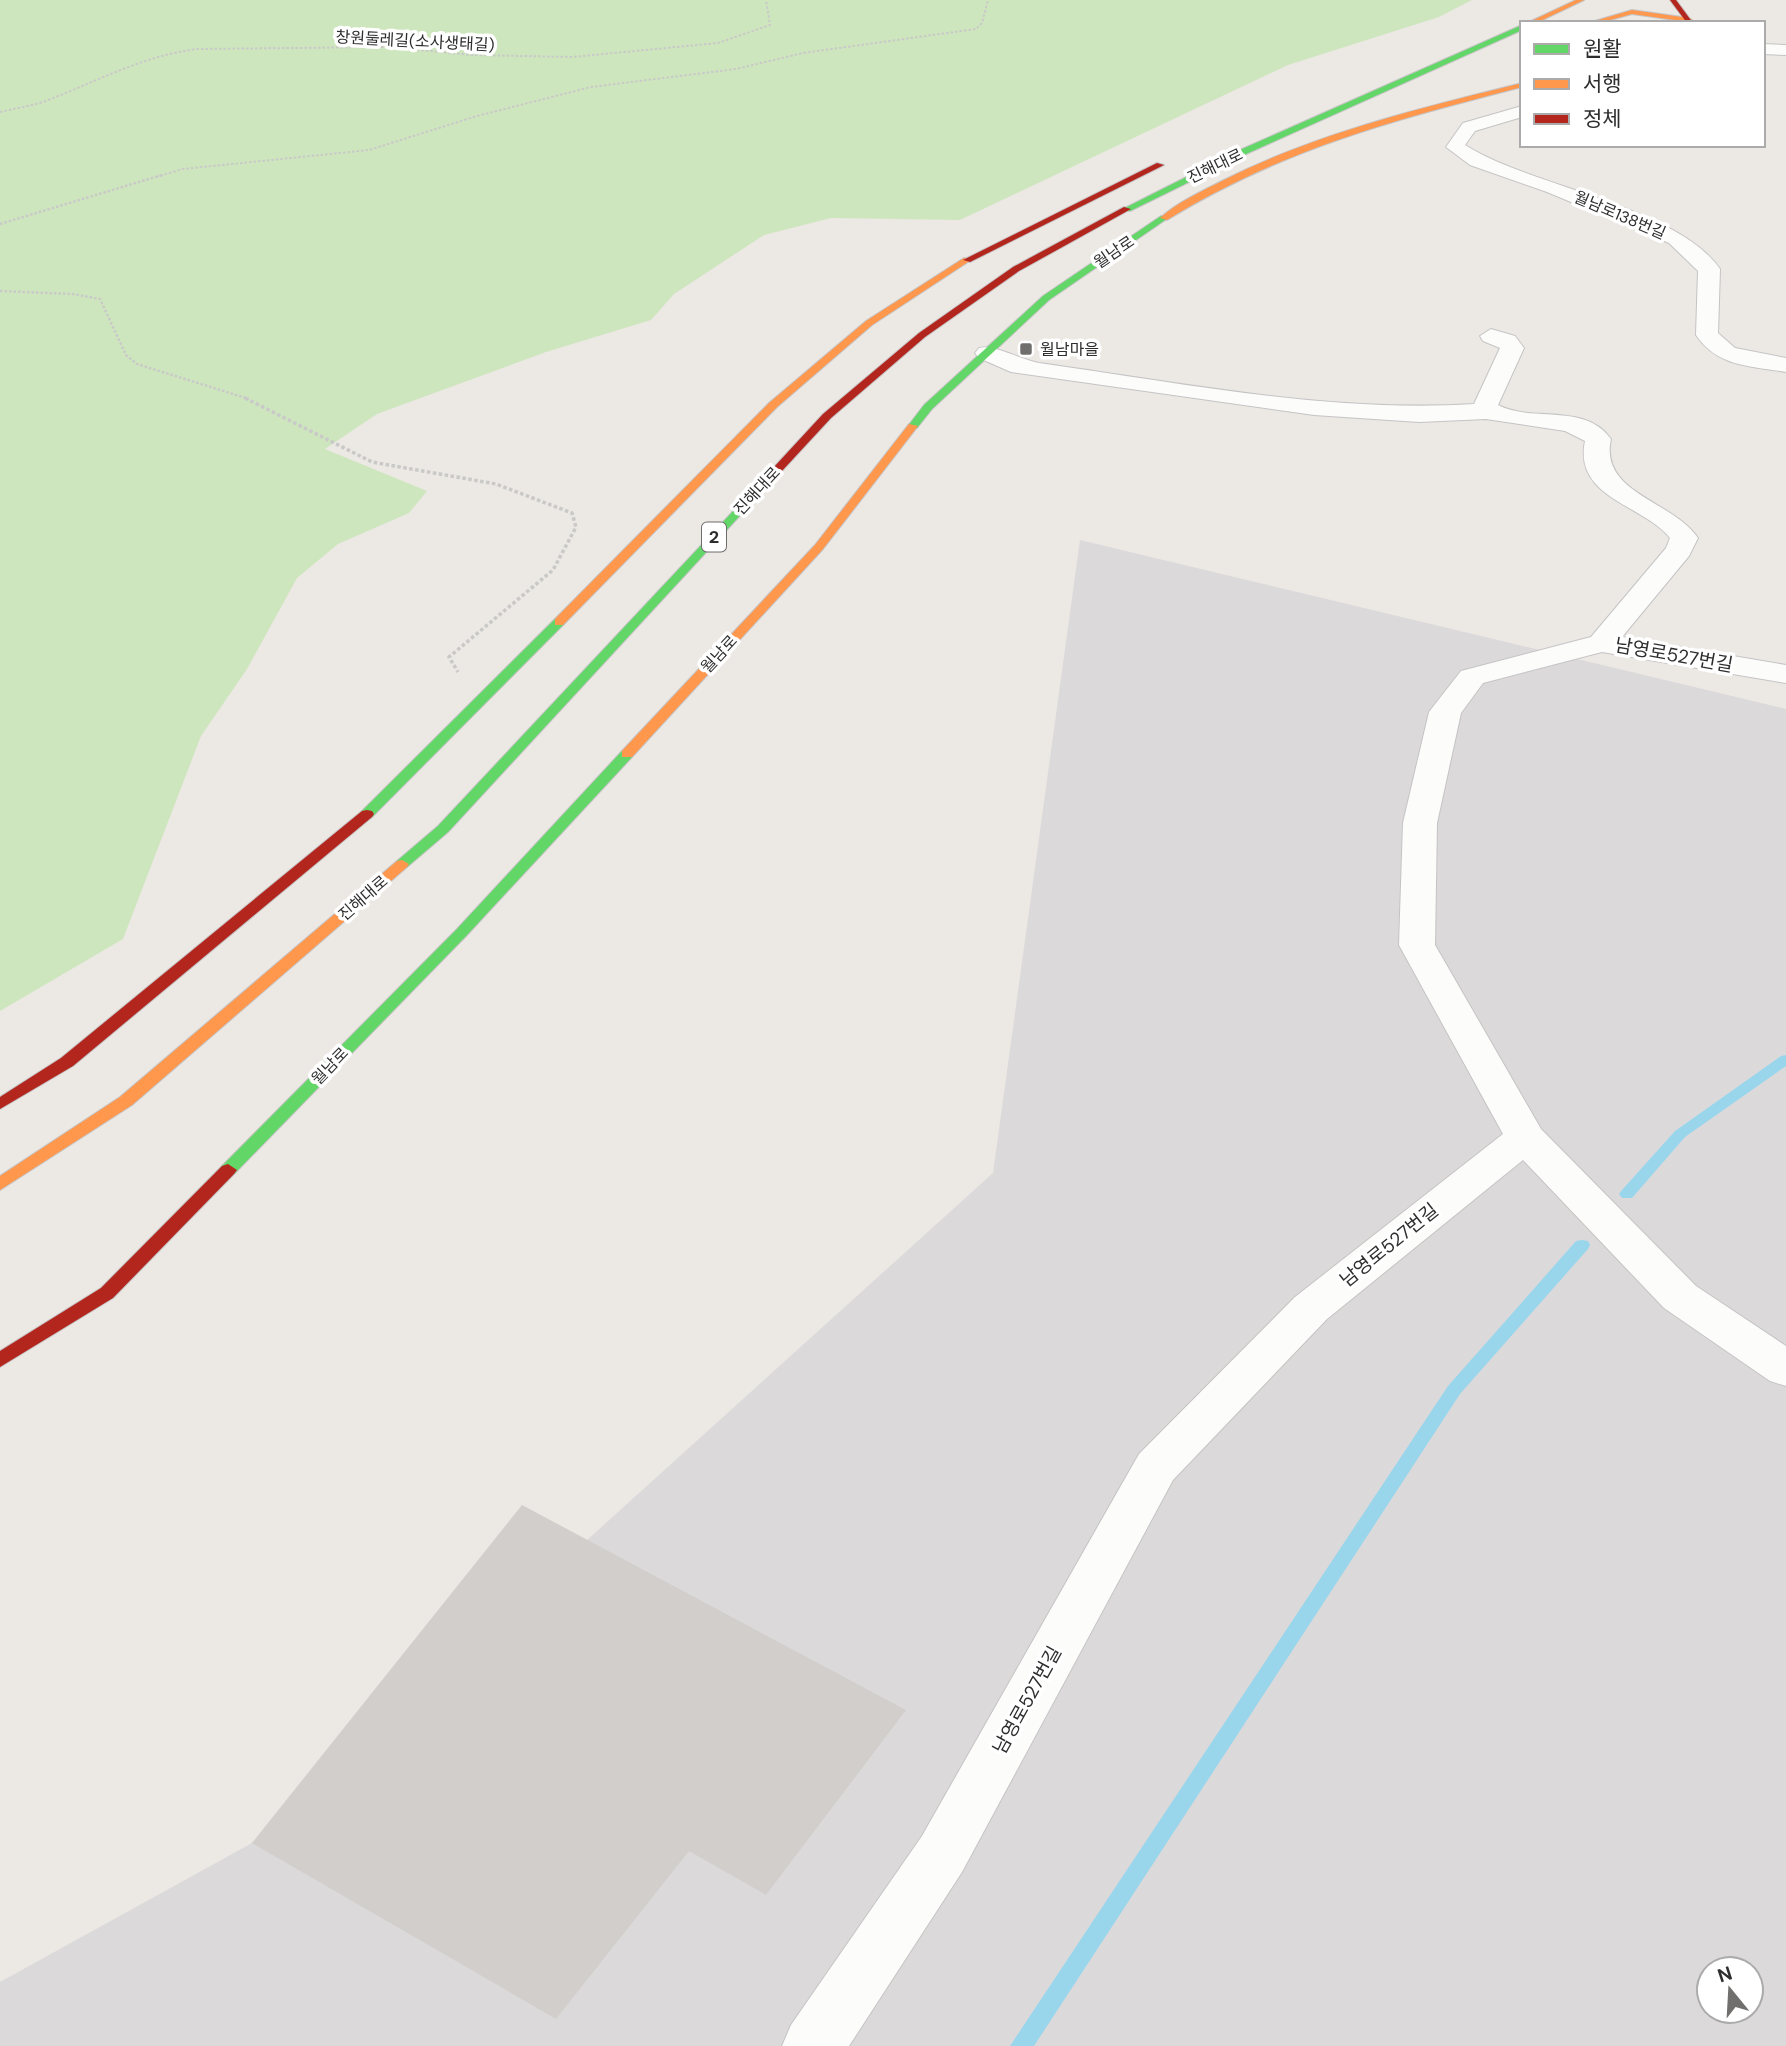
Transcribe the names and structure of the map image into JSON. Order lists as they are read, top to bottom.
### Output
{
  "streets": {
    "main road": ["진해대로", "월남로", "2"],
    "street": ["월남로138번길", "남영로527번길"],
    "path": ["창원둘레길(소사생태길)"]
  },
  "places": {
    "transit": ["월남마을"]
  },
  "legend": ["원활", "서행", "정체"],
  "north": "top"
}
